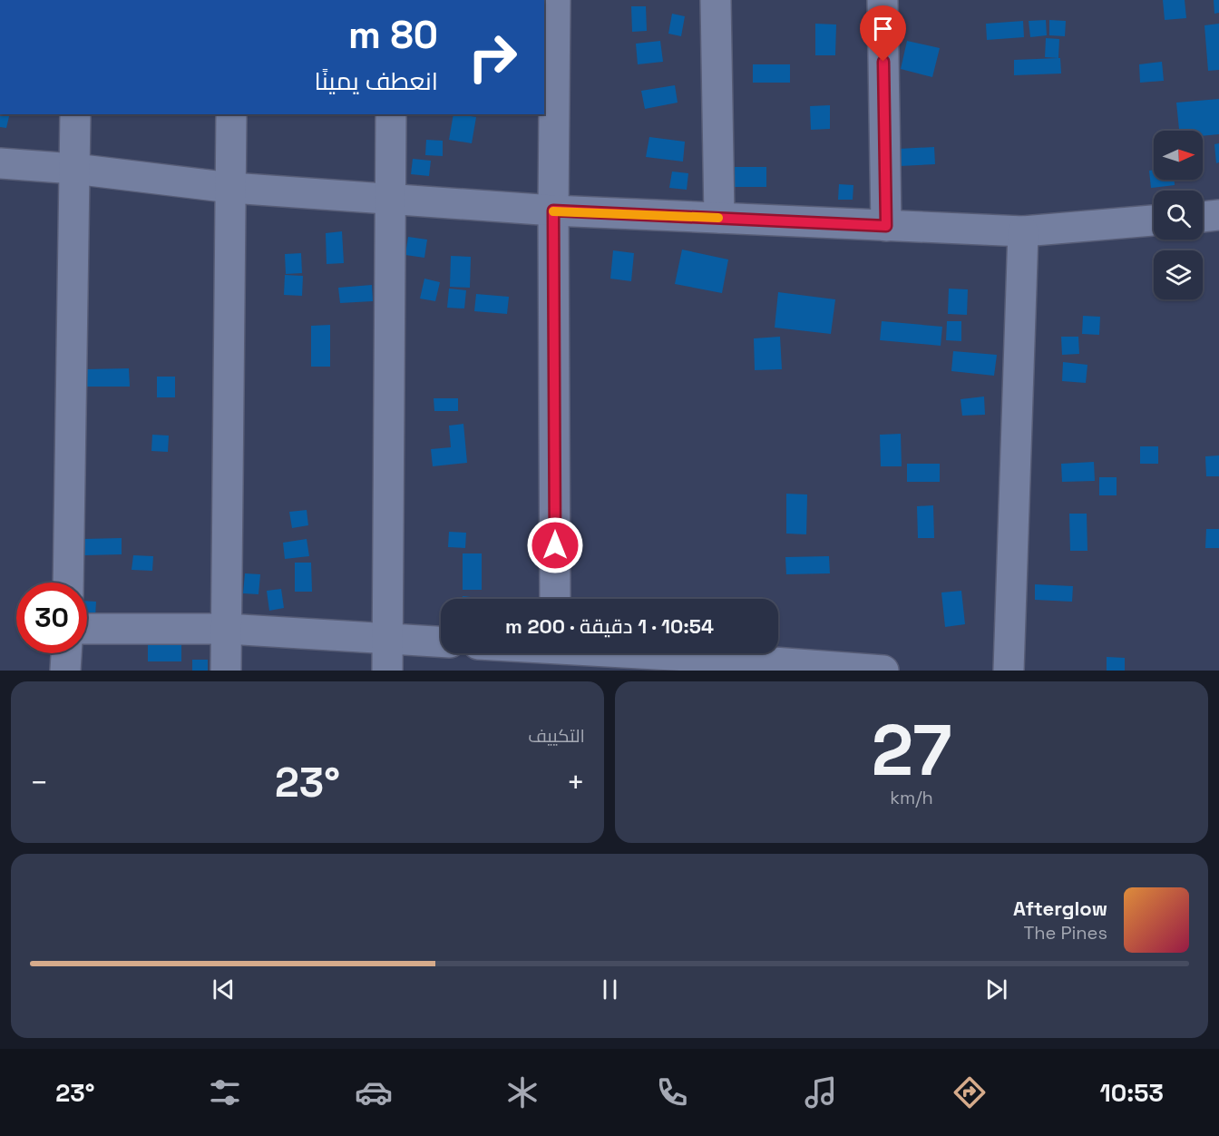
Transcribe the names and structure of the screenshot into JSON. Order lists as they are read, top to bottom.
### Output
{
  "north": "right",
  "page": {
    "turn": ["80 m", "انعطف يمينًا"],
    "limit": "30",
    "trip": "10:54 · 1 دقيقة · 200 m",
    "tile": [
      ["27", "km/h"],
      "التكييف"
    ],
    "heat": ["−", "23°", "+"],
    "song": ["Afterglow", "The Pines"],
    "tabs": ["10:53", "23°"]
  }
}
